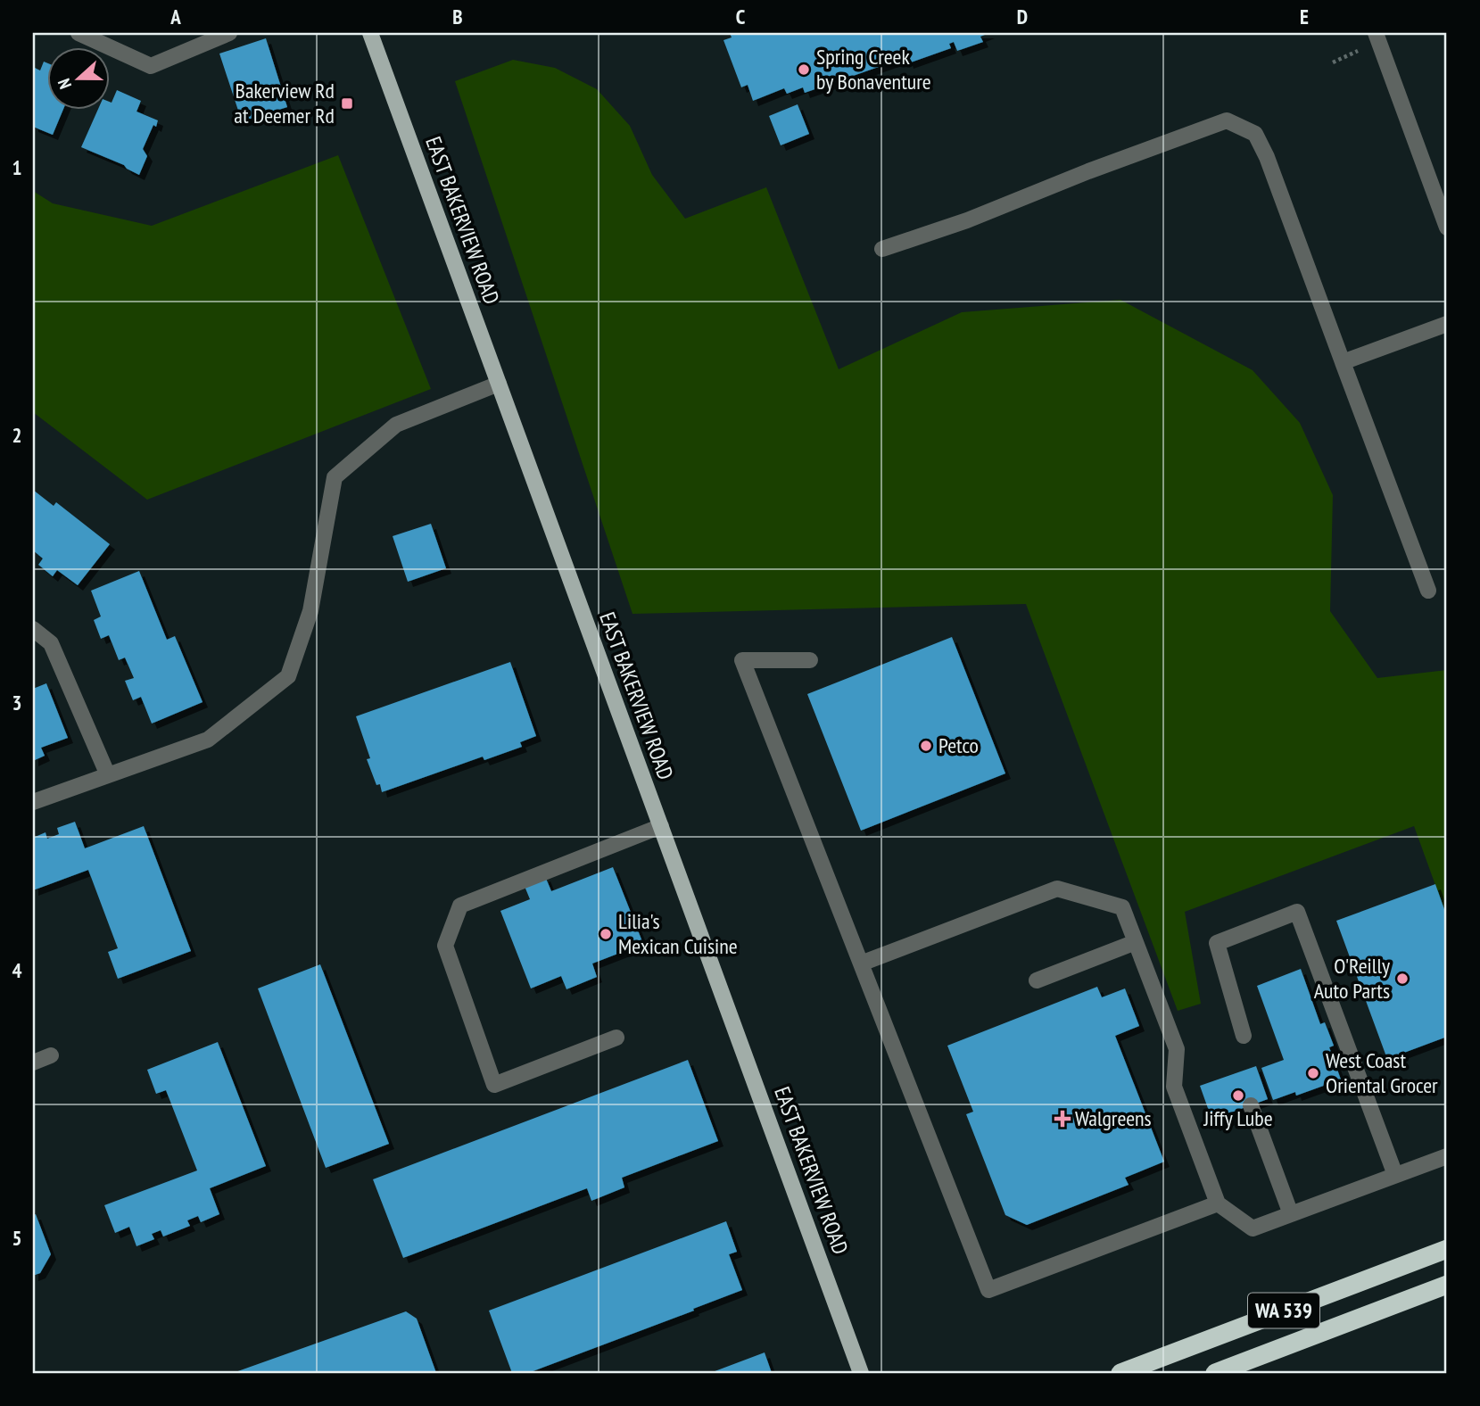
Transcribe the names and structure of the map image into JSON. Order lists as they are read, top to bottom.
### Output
{
  "streets": {
    "highway": ["WA 539"],
    "main road": ["EAST BAKERVIEW ROAD"]
  },
  "places": {
    "other": [
      "Spring Creek by Bonaventure",
      "Petco",
      "Lilia's Mexican Cuisine",
      "O'Reilly Auto Parts",
      "West Coast Oriental Grocer",
      "Jiffy Lube"
    ],
    "transit": ["Bakerview Rd at Deemer Rd"],
    "health": ["Walgreens"]
  },
  "north": "left",
  "grid": {
    "columns": [
      "A",
      "B",
      "C",
      "D",
      "E"
    ],
    "rows": [
      "1",
      "2",
      "3",
      "4",
      "5"
    ]
  }
}
